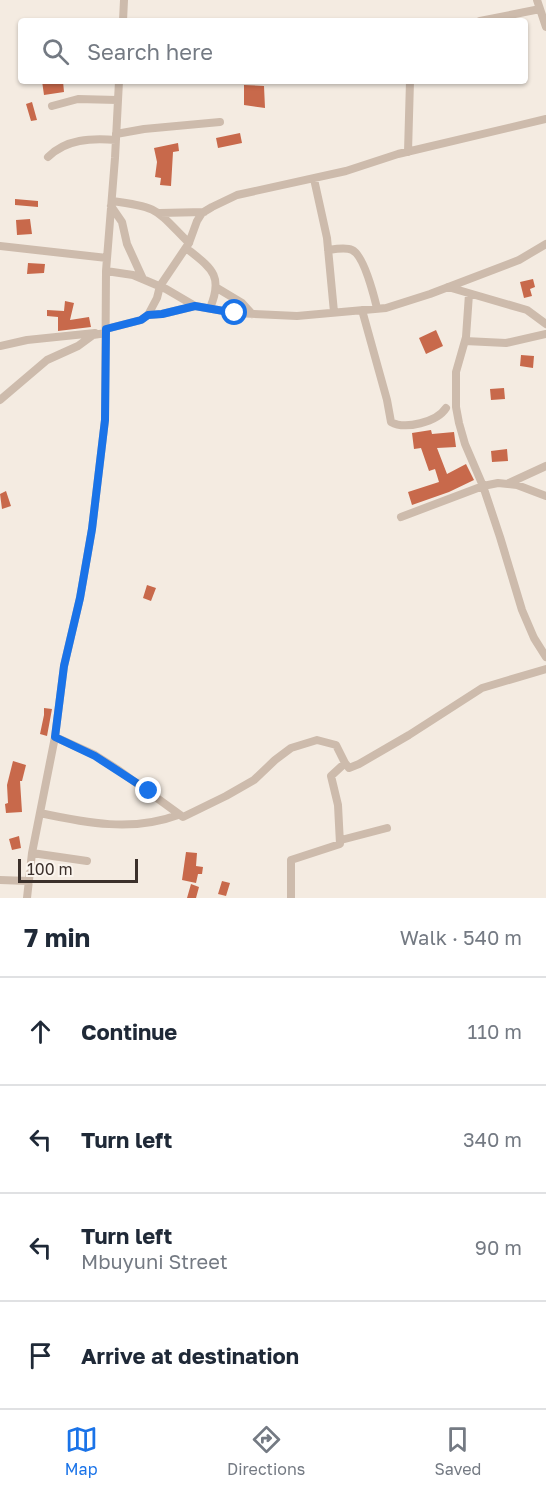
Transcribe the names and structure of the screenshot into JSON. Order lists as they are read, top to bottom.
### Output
{
  "scale_bar": "100 m",
  "page": {
    "search": "Search here",
    "scale": "100 m",
    "heading": ["7 min", "Walk · 540 m"],
    "list": [
      ["Continue", "110 m"],
      ["Turn left", "340 m"],
      ["Turn left", "Mbuyuni Street", "90 m"],
      "Arrive at destination"
    ],
    "nav": ["Map", "Directions", "Saved"]
  }
}
